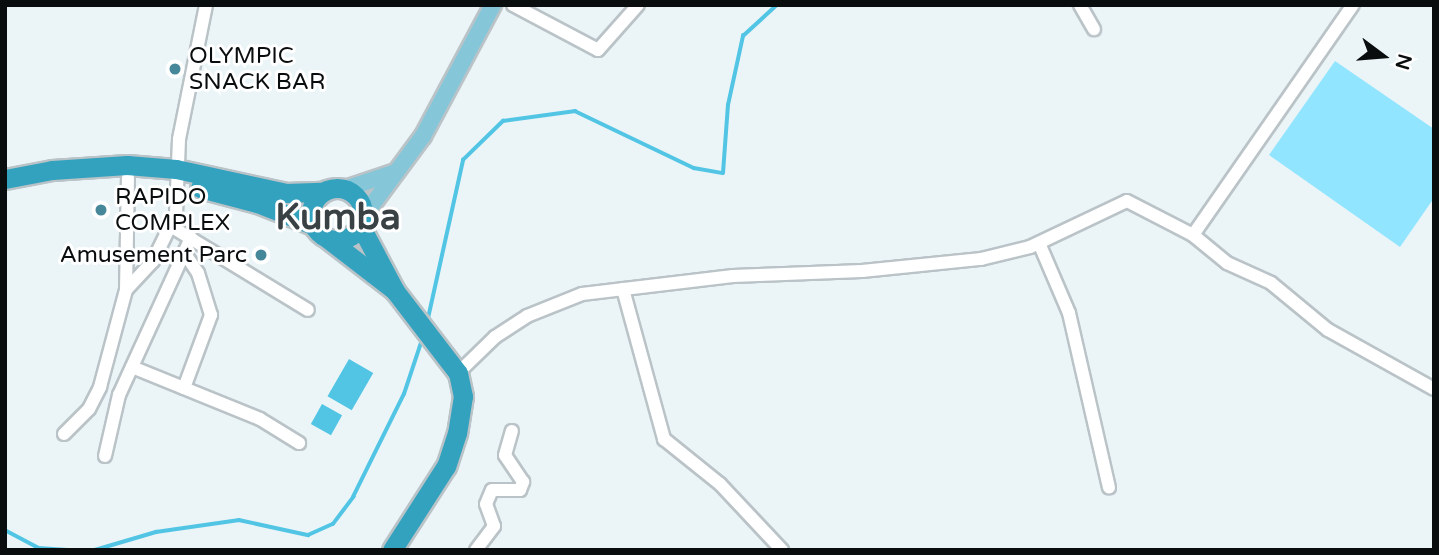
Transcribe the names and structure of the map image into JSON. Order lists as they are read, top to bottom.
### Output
{
  "districts": ["Kumba"],
  "places": ["OLYMPIC SNACK BAR", "RAPIDO COMPLEX", "Amusement Parc"],
  "north": "right"
}
